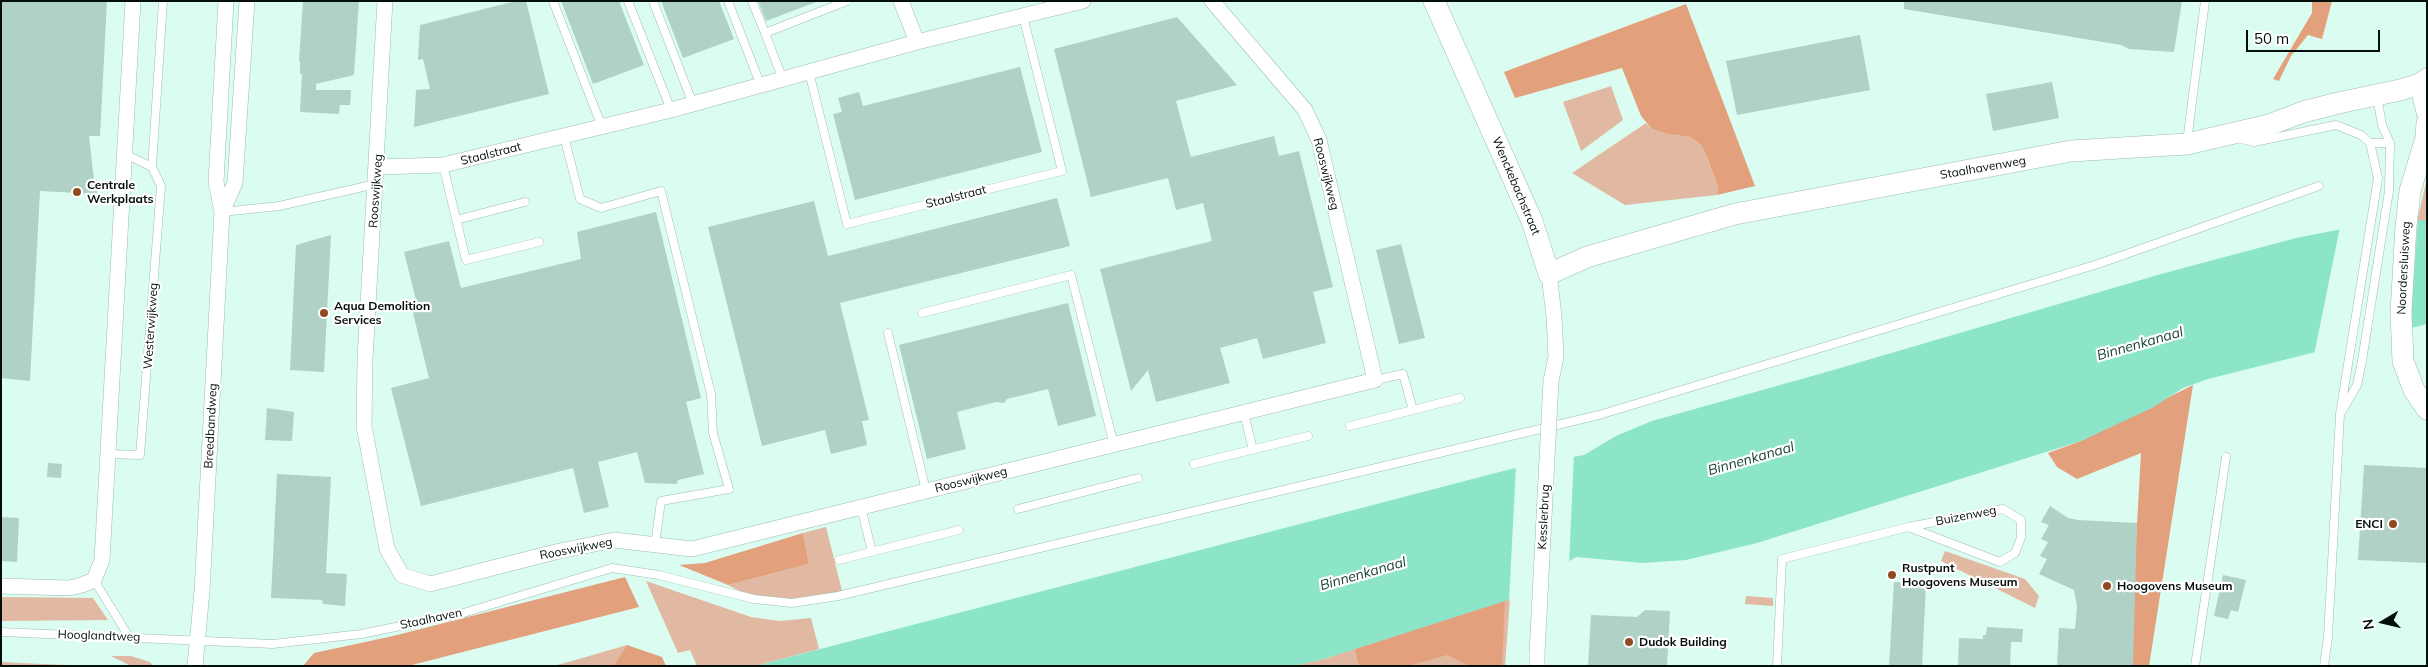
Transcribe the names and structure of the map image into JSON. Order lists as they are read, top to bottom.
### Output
{
  "streets": {
    "street": [
      "Staalstraat",
      "Staalhavenweg",
      "Rooswijkweg",
      "Wenckebachstraat",
      "Noordersluisweg",
      "Breedbandweg",
      "Kesslerbrug"
    ],
    "lane": [
      "Westerwijkweg",
      "Buizenweg",
      "Staalhaven",
      "Hooglandtweg"
    ]
  },
  "crossings": [
    ["Staalstraat", "Rooswijkweg"],
    ["Staalhavenweg", "Wenckebachstraat"],
    ["Wenckebachstraat", "Kesslerbrug"],
    ["Breedbandweg", "Staalhaven"],
    ["Breedbandweg", "Hooglandtweg"],
    ["Staalhaven", "Hooglandtweg"]
  ],
  "water": ["Binnenkanaal"],
  "places": [
    "Centrale Werkplaats",
    "Aqua Demolition Services",
    "ENCI",
    "Rustpunt Hoogovens Museum",
    "Hoogovens Museum",
    "Dudok Building"
  ],
  "scale_bar": "50 m",
  "north": "left"
}
